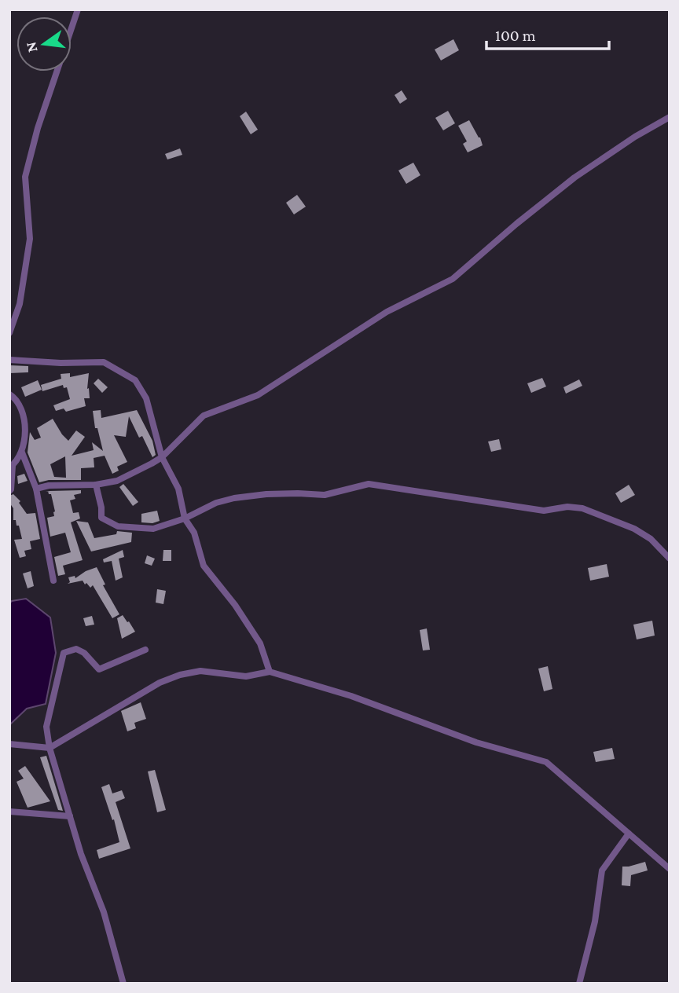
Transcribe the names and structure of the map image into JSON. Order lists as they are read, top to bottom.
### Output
{
  "scale_bar": "100 m",
  "north": "left"
}
